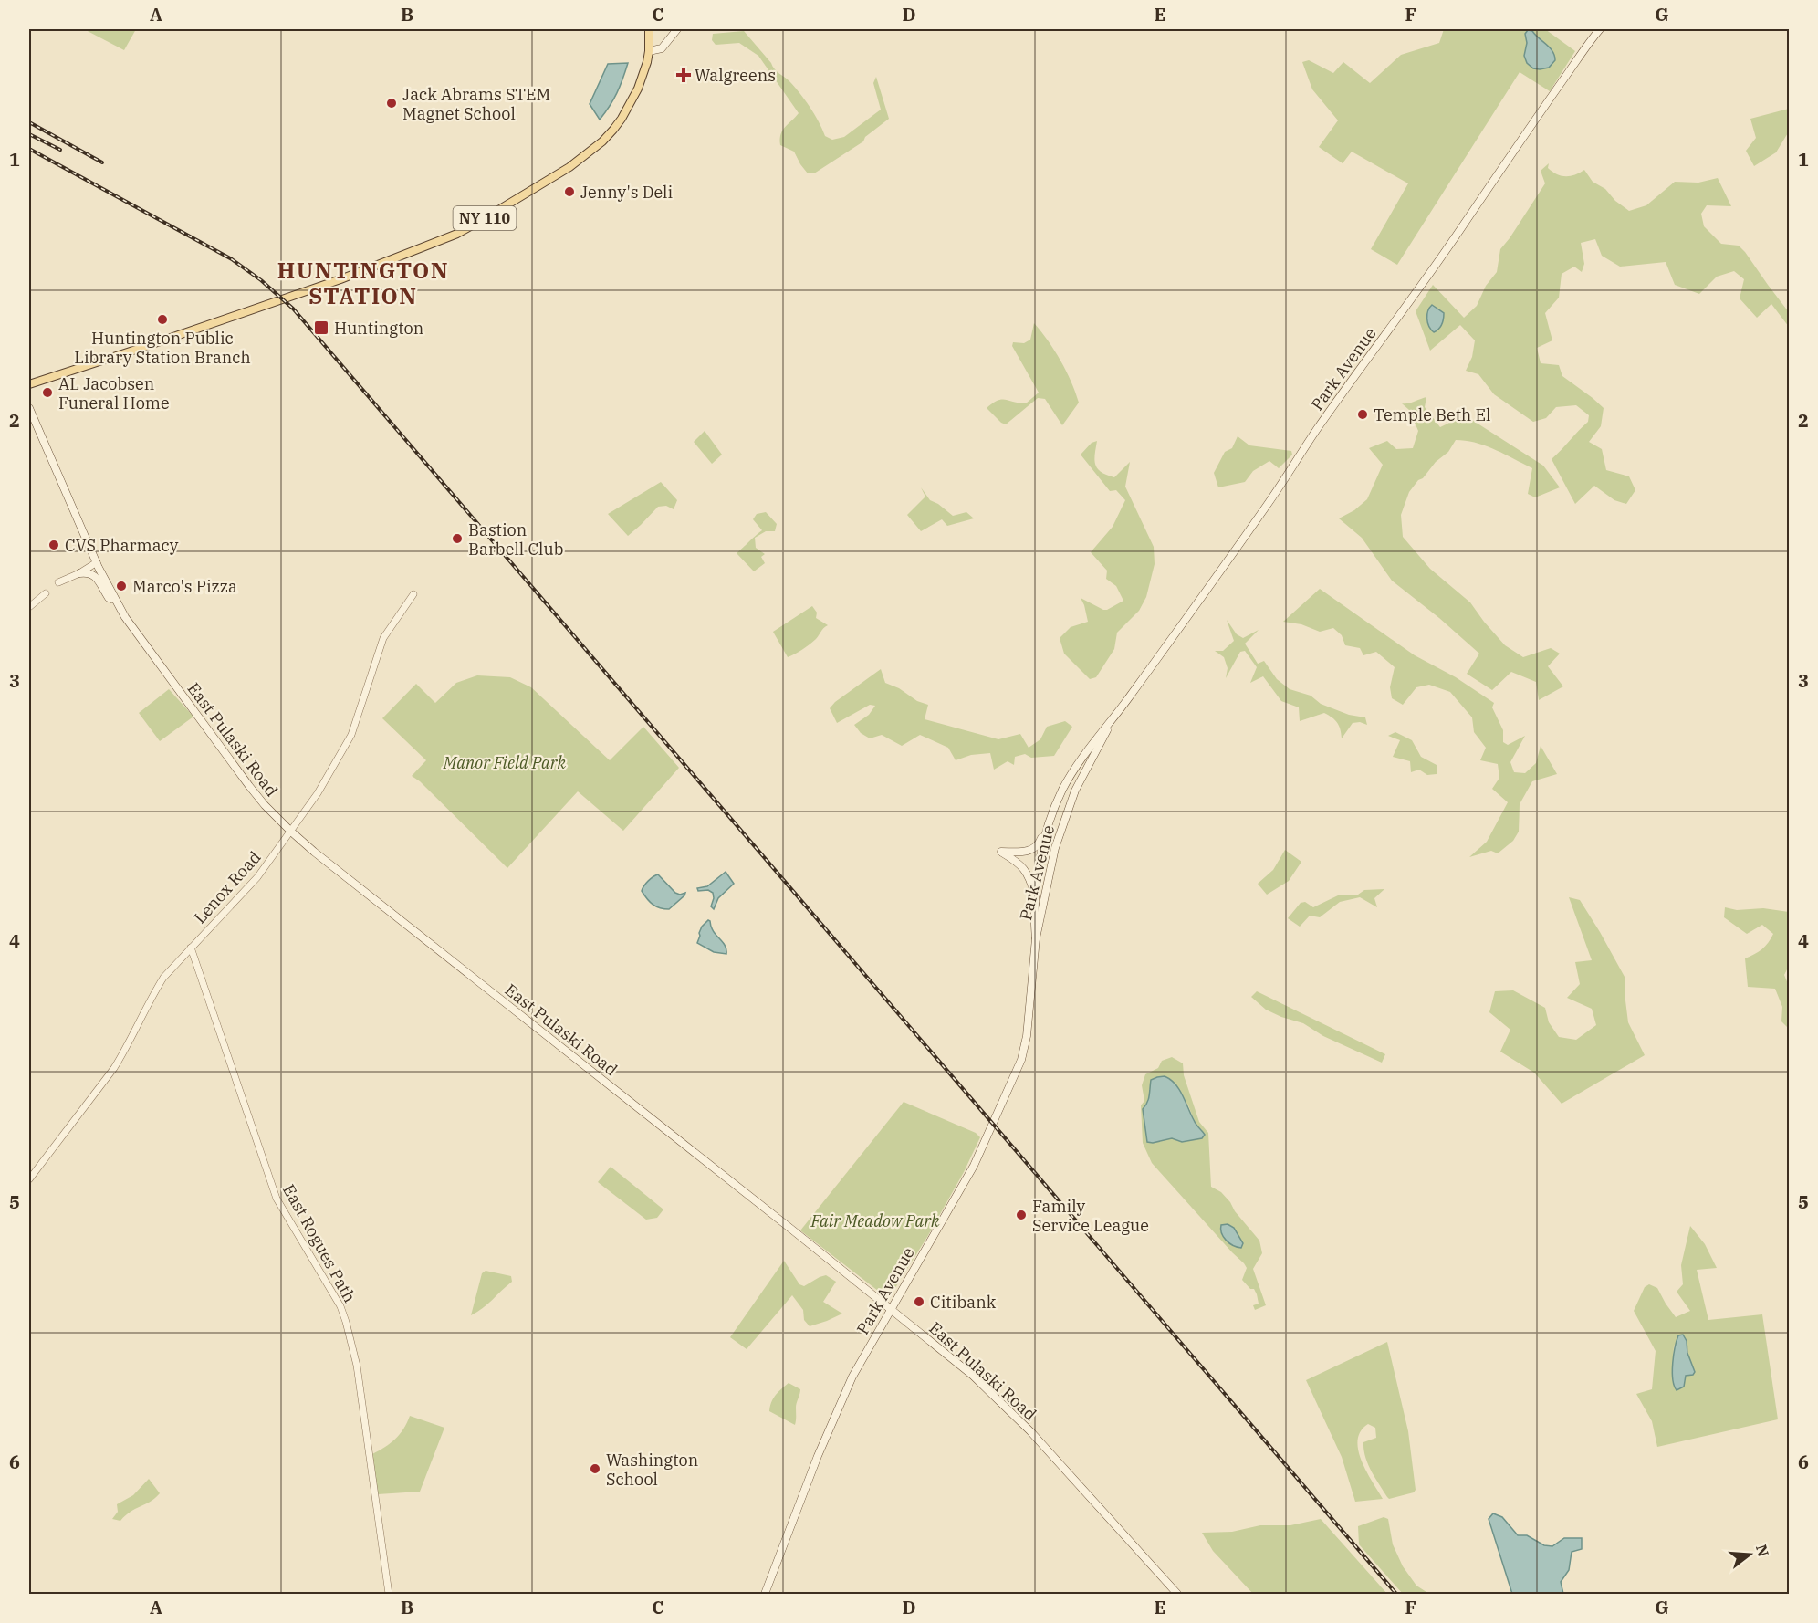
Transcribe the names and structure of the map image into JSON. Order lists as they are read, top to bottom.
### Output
{
  "streets": {
    "main road": ["NY 110", "Park Avenue", "East Pulaski Road"],
    "street": ["Lenox Road", "East Rogues Path"]
  },
  "crossings": [
    ["Park Avenue", "East Pulaski Road"],
    ["East Pulaski Road", "Lenox Road"],
    ["Lenox Road", "East Rogues Path"]
  ],
  "districts": ["HUNTINGTON STATION"],
  "parks": ["Manor Field Park", "Fair Meadow Park"],
  "places": {
    "health": ["Walgreens"],
    "other": [
      "Jack Abrams STEM Magnet School",
      "Jenny's Deli",
      "Huntington Public Library Station Branch",
      "AL Jacobsen Funeral Home",
      "Temple Beth El",
      "Bastion Barbell Club",
      "CVS Pharmacy",
      "Marco's Pizza",
      "Family Service League",
      "Citibank",
      "Washington School"
    ],
    "transit": ["Huntington"]
  },
  "north": "right",
  "grid": {
    "columns": [
      "A",
      "B",
      "C",
      "D",
      "E",
      "F",
      "G"
    ],
    "rows": [
      "1",
      "2",
      "3",
      "4",
      "5",
      "6"
    ]
  }
}
